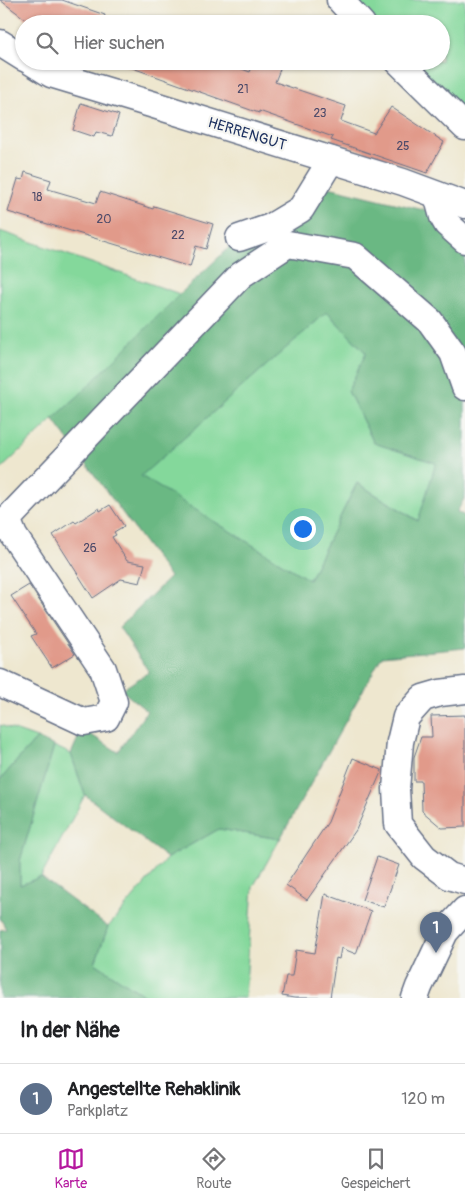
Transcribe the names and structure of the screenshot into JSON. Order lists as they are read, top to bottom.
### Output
{
  "streets": {
    "street": ["HERRENGUT"]
  },
  "house_numbers": [
    "21",
    "23",
    "25",
    "18",
    "20",
    "22",
    "26"
  ],
  "page": {
    "search": "Hier suchen",
    "pins": "1",
    "heading": "In der Nähe",
    "list": [
      {
        "mark": "1",
        "name": "Angestellte Rehaklinik",
        "note": "Parkplatz",
        "value": "120 m"
      }
    ],
    "nav": ["Karte", "Route", "Gespeichert"]
  }
}
